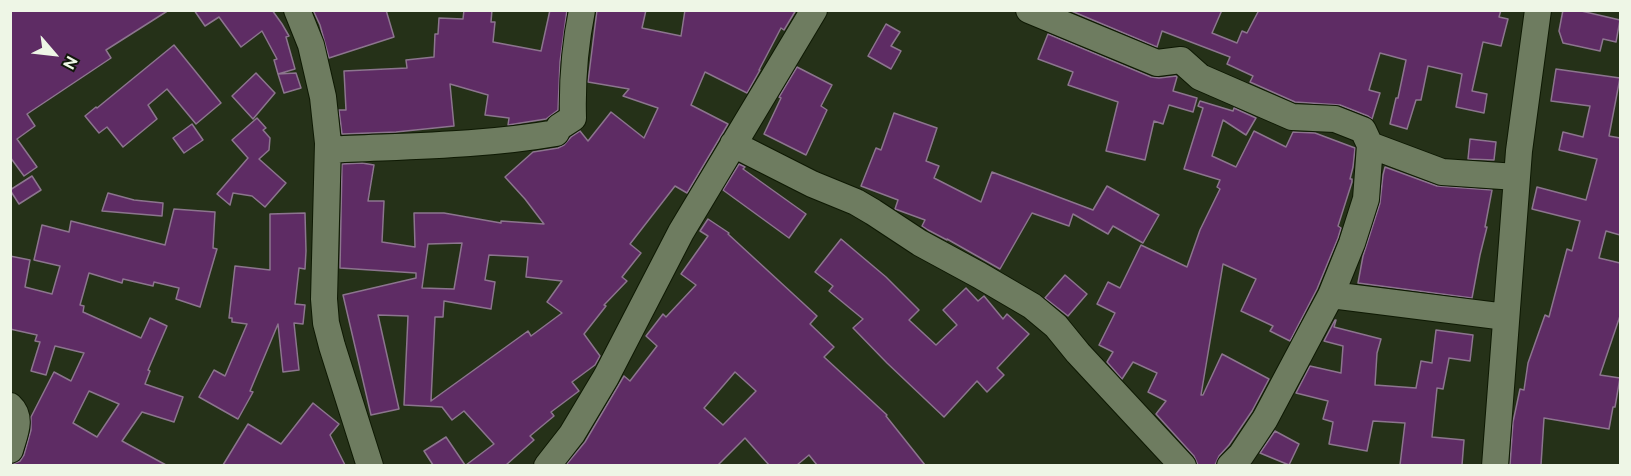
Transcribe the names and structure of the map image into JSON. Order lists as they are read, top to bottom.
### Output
{
  "north": "bottom right"
}
